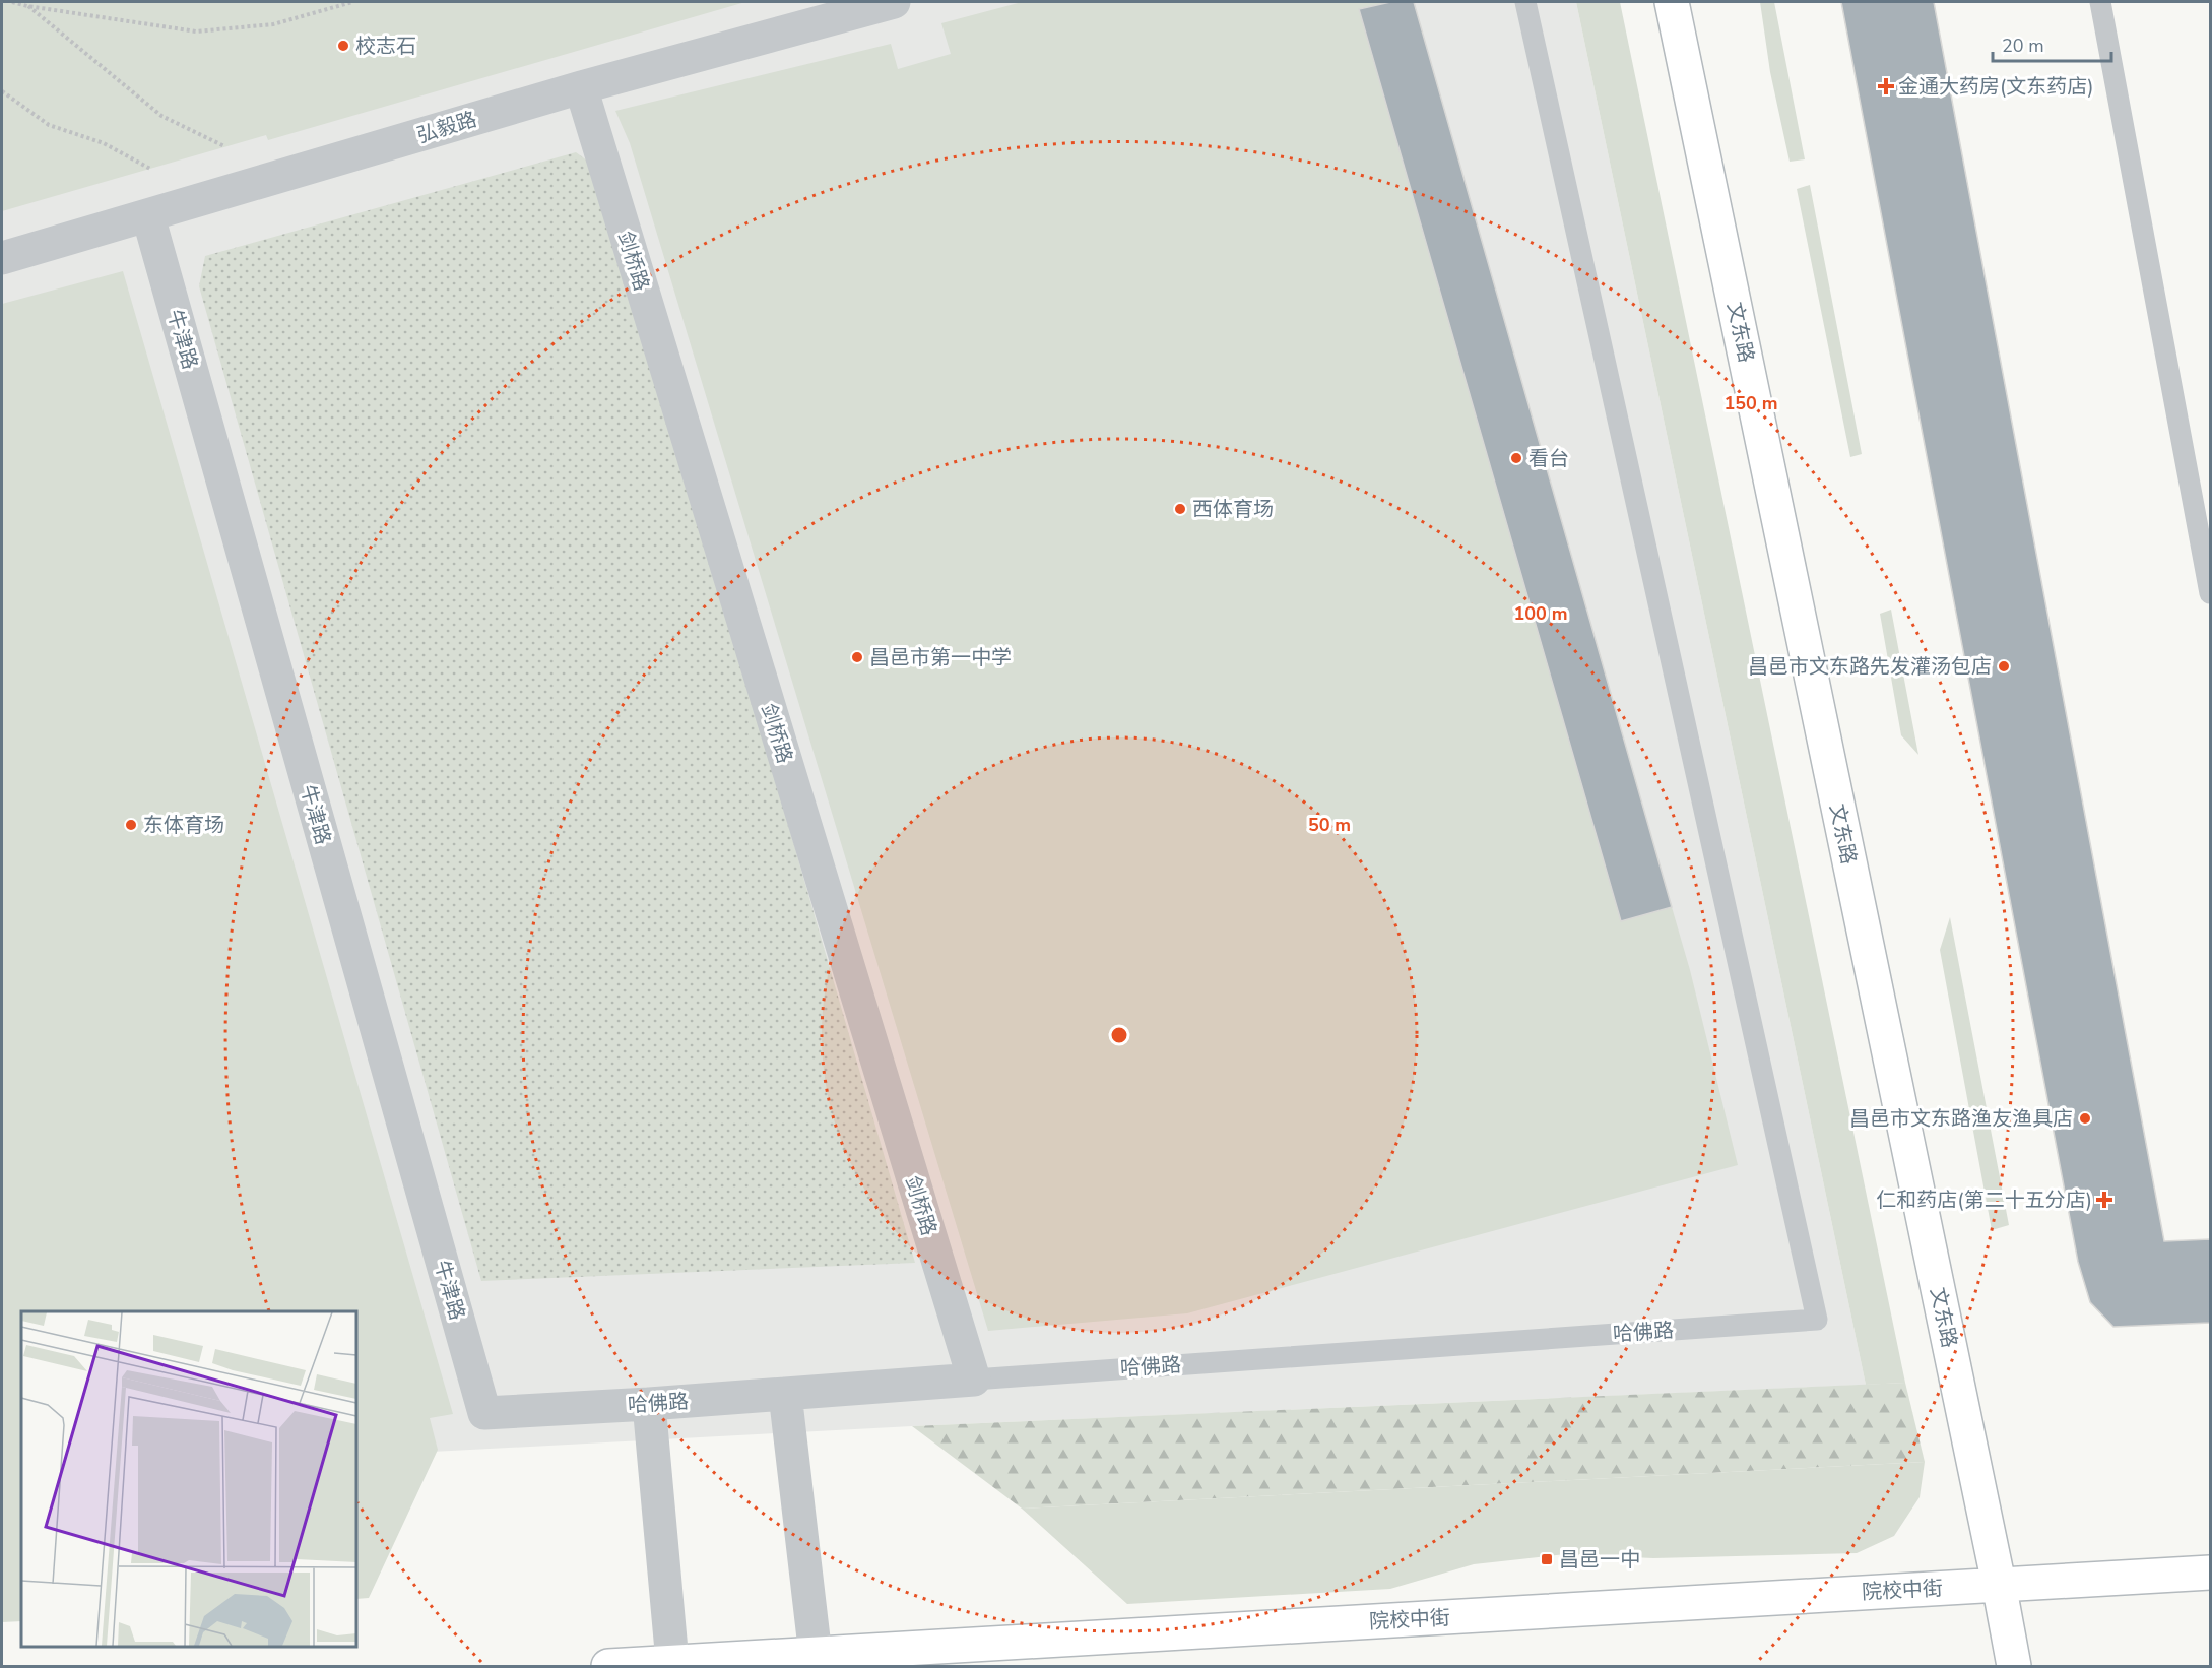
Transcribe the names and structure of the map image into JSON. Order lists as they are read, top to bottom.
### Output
{
  "streets": {
    "street": [
      "弘毅路",
      "剑桥路",
      "文东路",
      "牛津路",
      "哈佛路",
      "院校中街"
    ]
  },
  "crossings": [
    ["弘毅路", "剑桥路"],
    ["弘毅路", "牛津路"],
    ["剑桥路", "哈佛路"],
    ["文东路", "院校中街"],
    ["牛津路", "哈佛路"]
  ],
  "places": {
    "other": [
      "校志石",
      "看台",
      "西体育场",
      "昌邑市第一中学",
      "昌邑市文东路先发灌汤包店",
      "东体育场",
      "昌邑市文东路渔友渔具店"
    ],
    "health": ["金通大药房(文东药店)", "仁和药店(第二十五分店)"],
    "transit": ["昌邑一中"]
  },
  "scale_bar": "20 m",
  "rings": ["150 m", "100 m", "50 m"]
}
